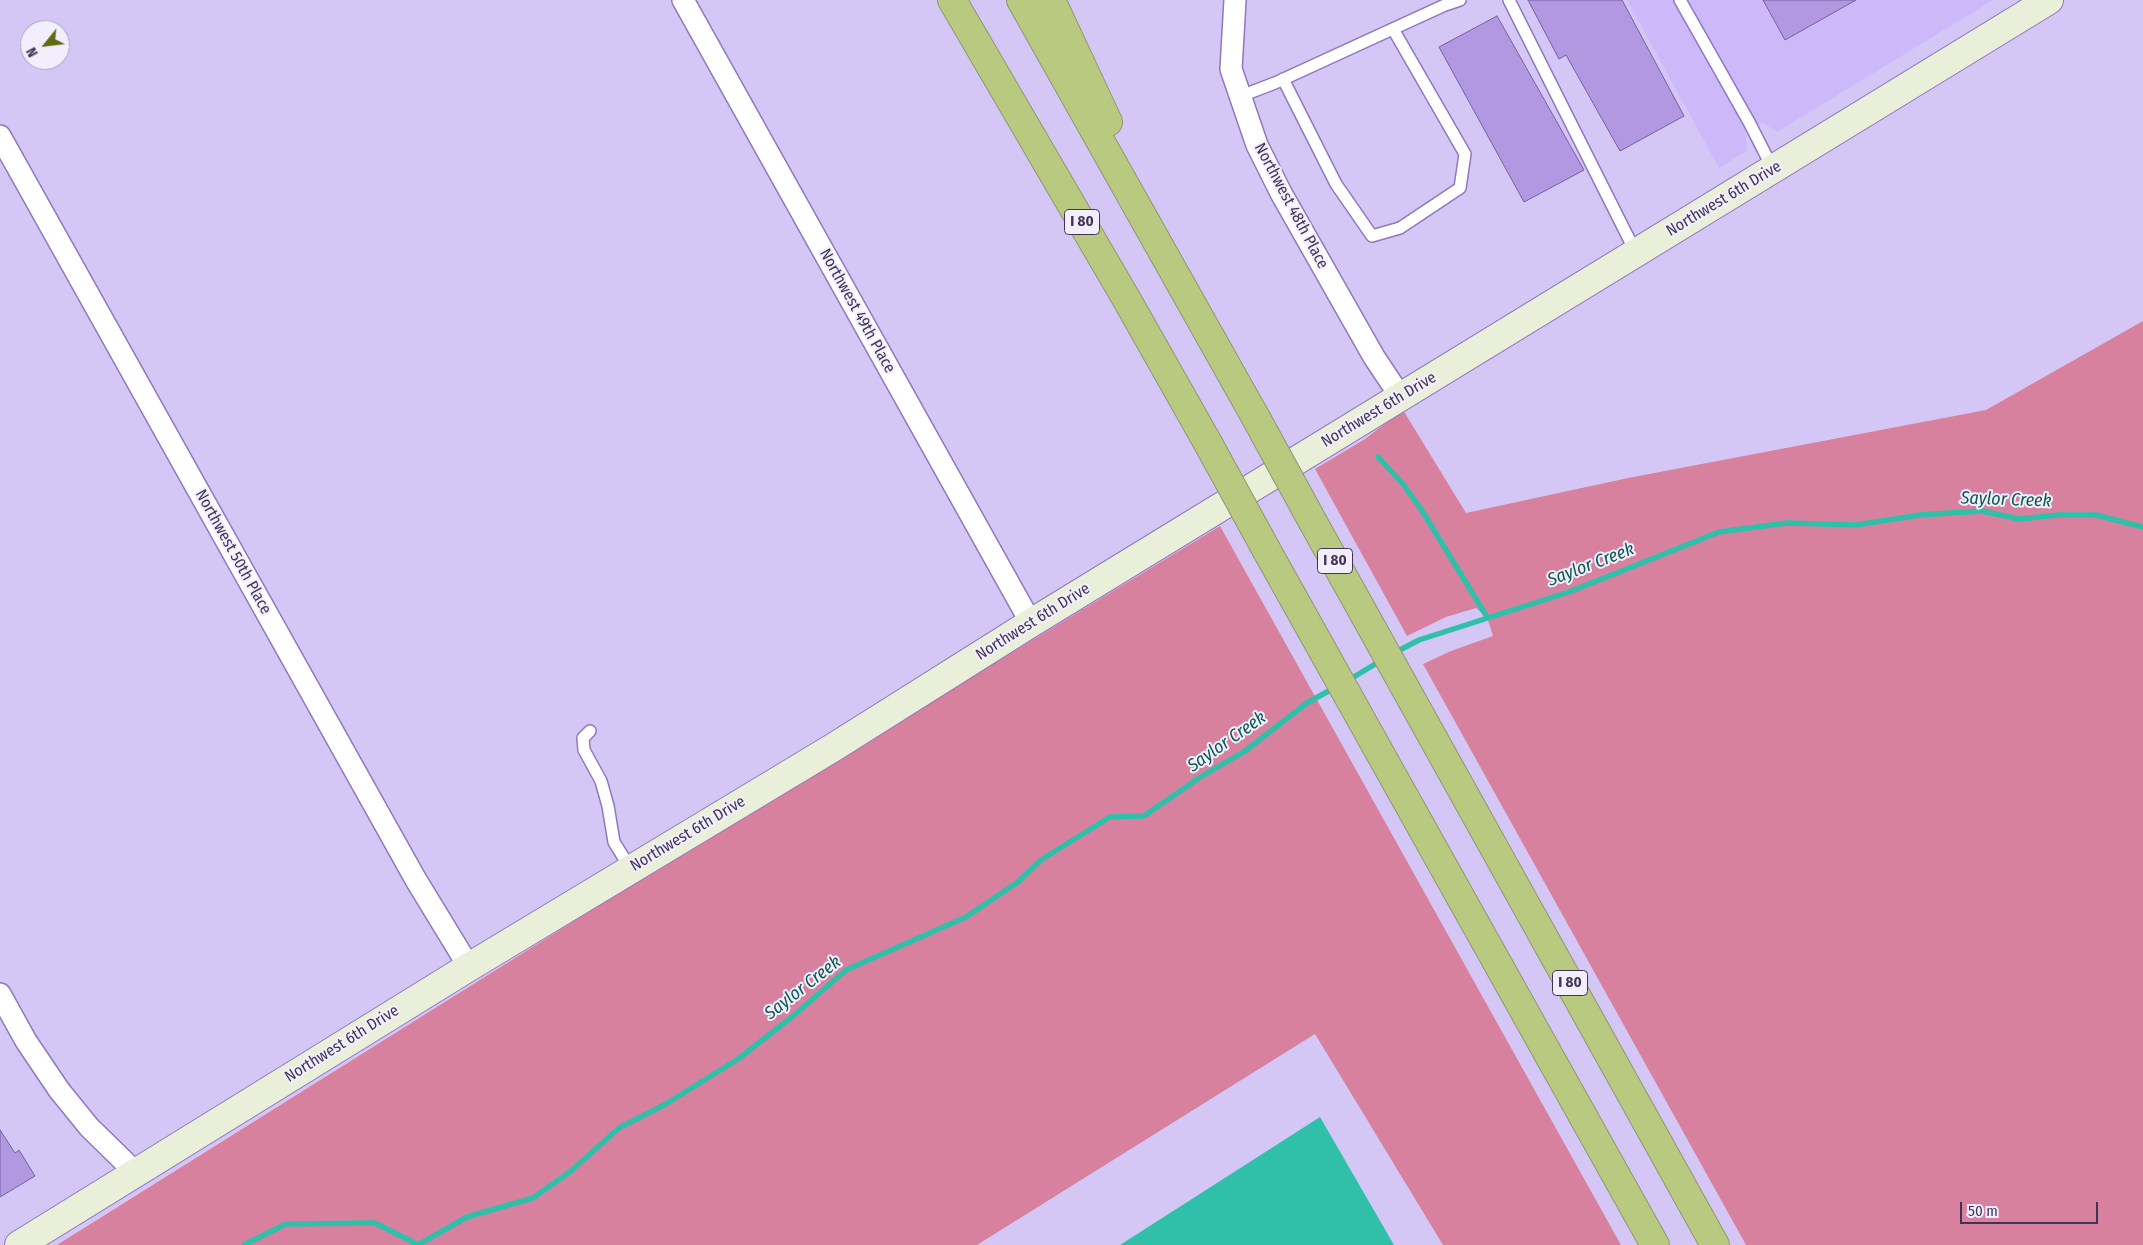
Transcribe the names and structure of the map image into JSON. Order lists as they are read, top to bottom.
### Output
{
  "streets": {
    "highway": ["I 80"],
    "main road": ["Northwest 6th Drive"],
    "street": ["Northwest 48th Place", "Northwest 49th Place", "Northwest 50th Place"]
  },
  "crossings": [
    ["Northwest 6th Drive", "Northwest 48th Place"],
    ["Northwest 6th Drive", "Northwest 49th Place"],
    ["Northwest 6th Drive", "Northwest 50th Place"]
  ],
  "water": ["Saylor Creek"],
  "scale_bar": "50 m",
  "north": "bottom left"
}
